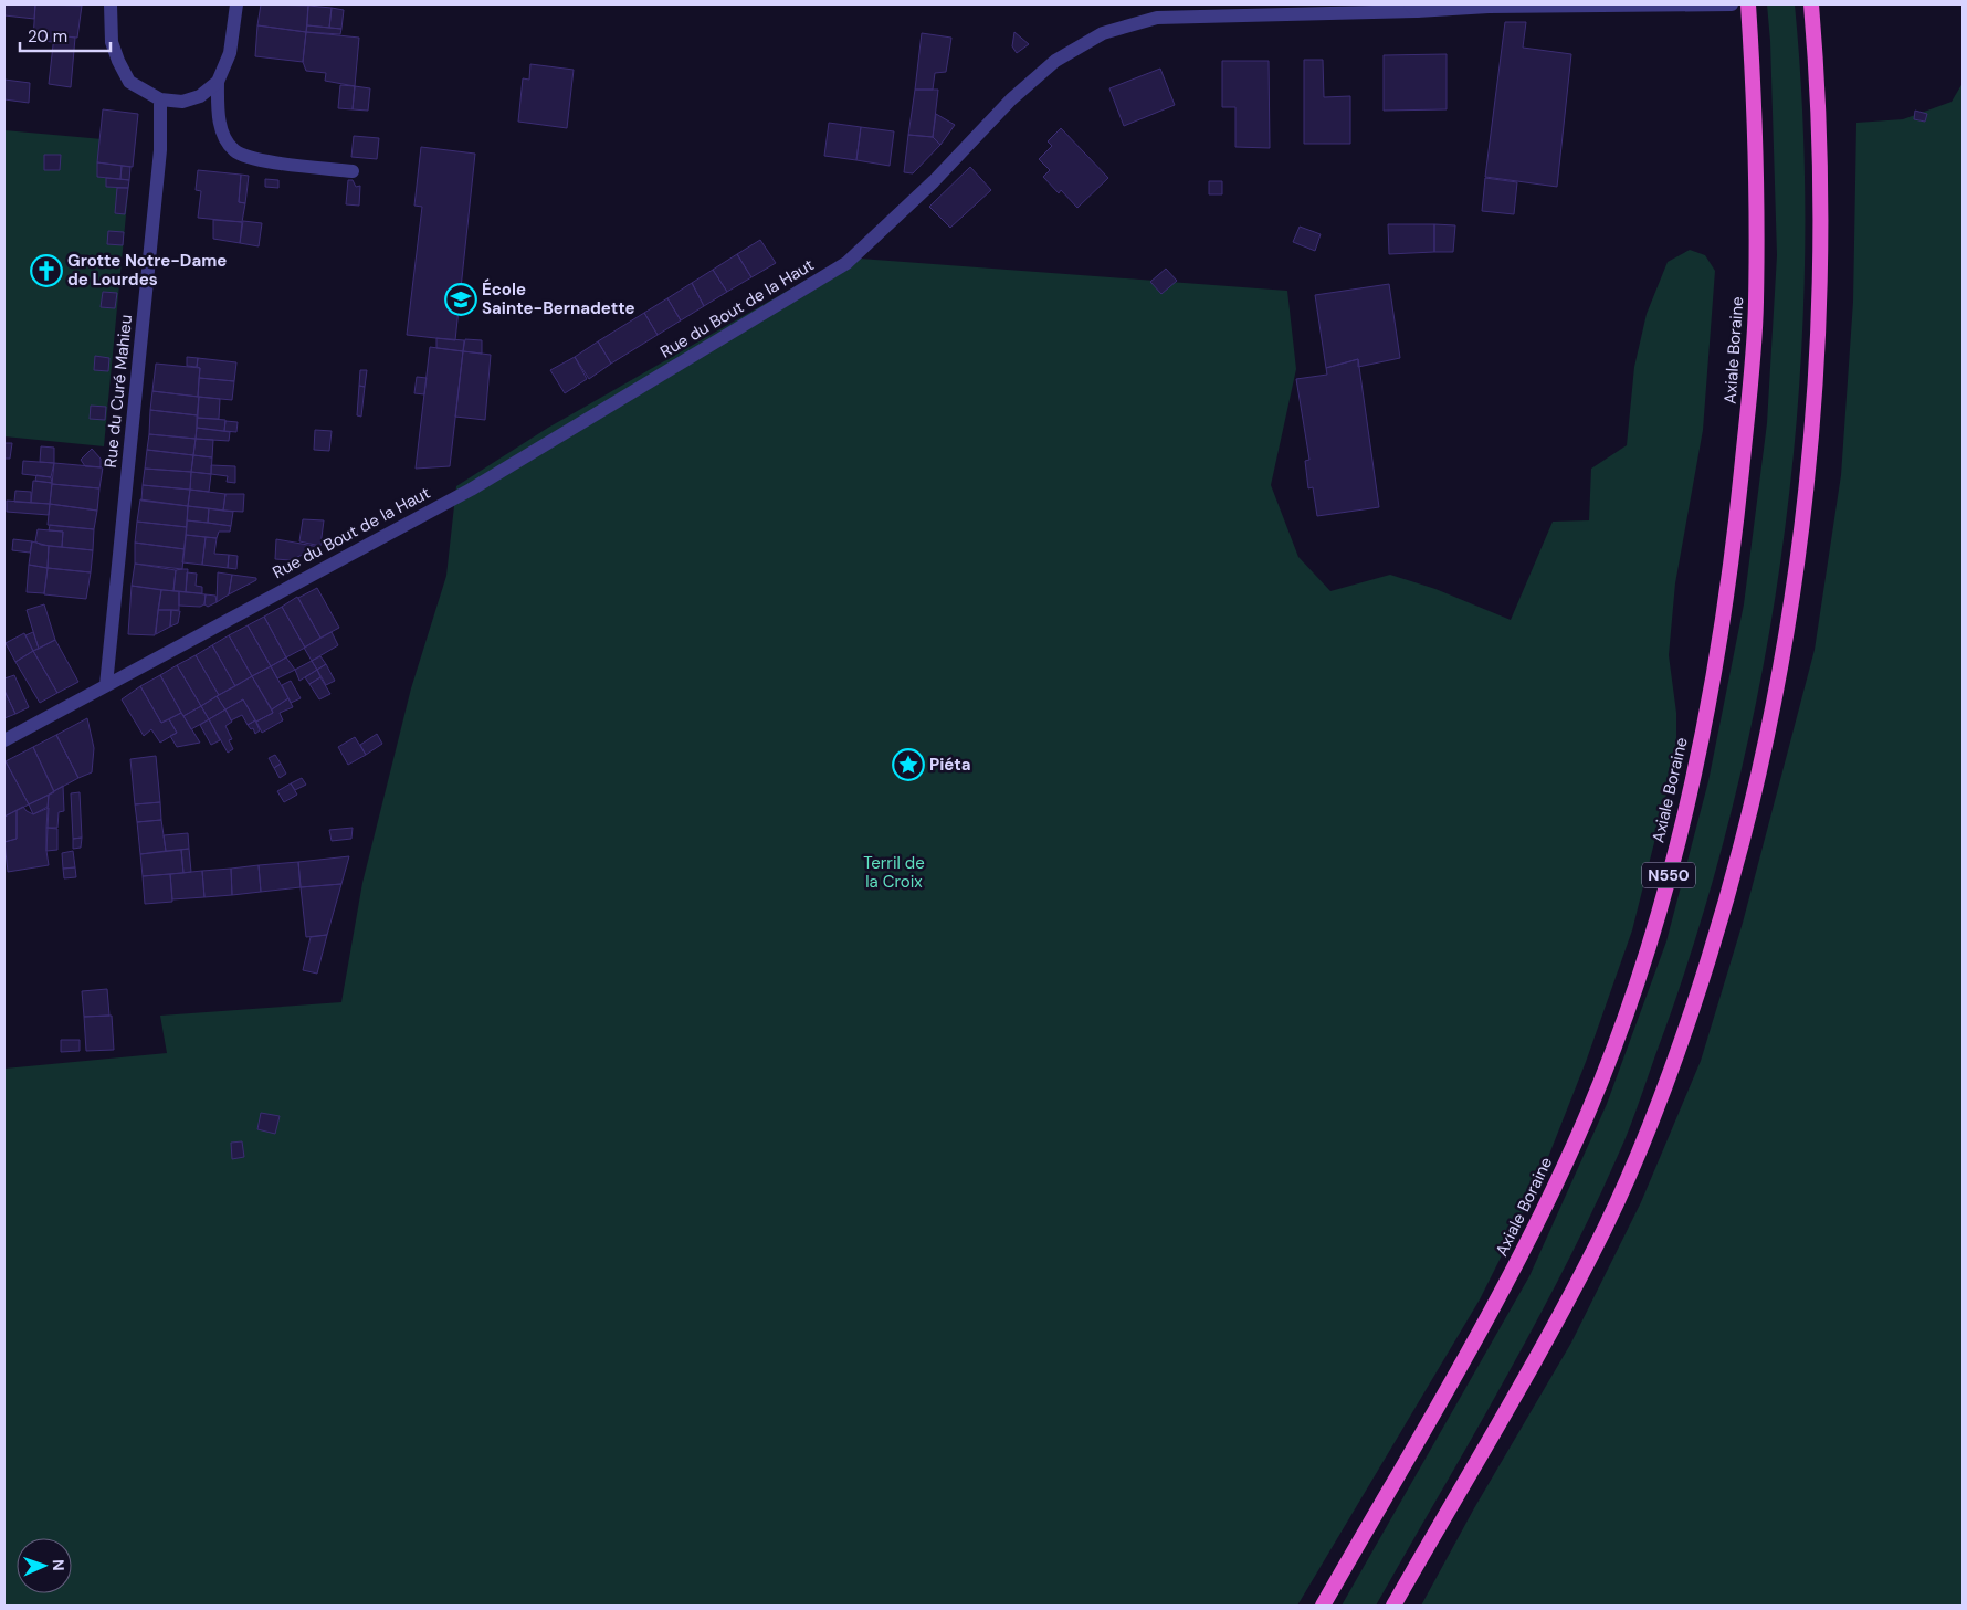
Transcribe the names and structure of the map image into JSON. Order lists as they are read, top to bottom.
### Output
{
  "streets": {
    "highway": ["Axiale Boraine", "N550"],
    "street": ["Rue du Bout de la Haut", "Rue du Curé Mahieu"]
  },
  "crossings": [
    ["Rue du Bout de la Haut", "Rue du Curé Mahieu"]
  ],
  "parks": ["Terril de la Croix"],
  "places": {
    "church": ["Grotte Notre-Dame de Lourdes"],
    "school or university": ["École Sainte-Bernadette"],
    "place": ["Piéta"]
  },
  "scale_bar": "20 m",
  "north": "right"
}
